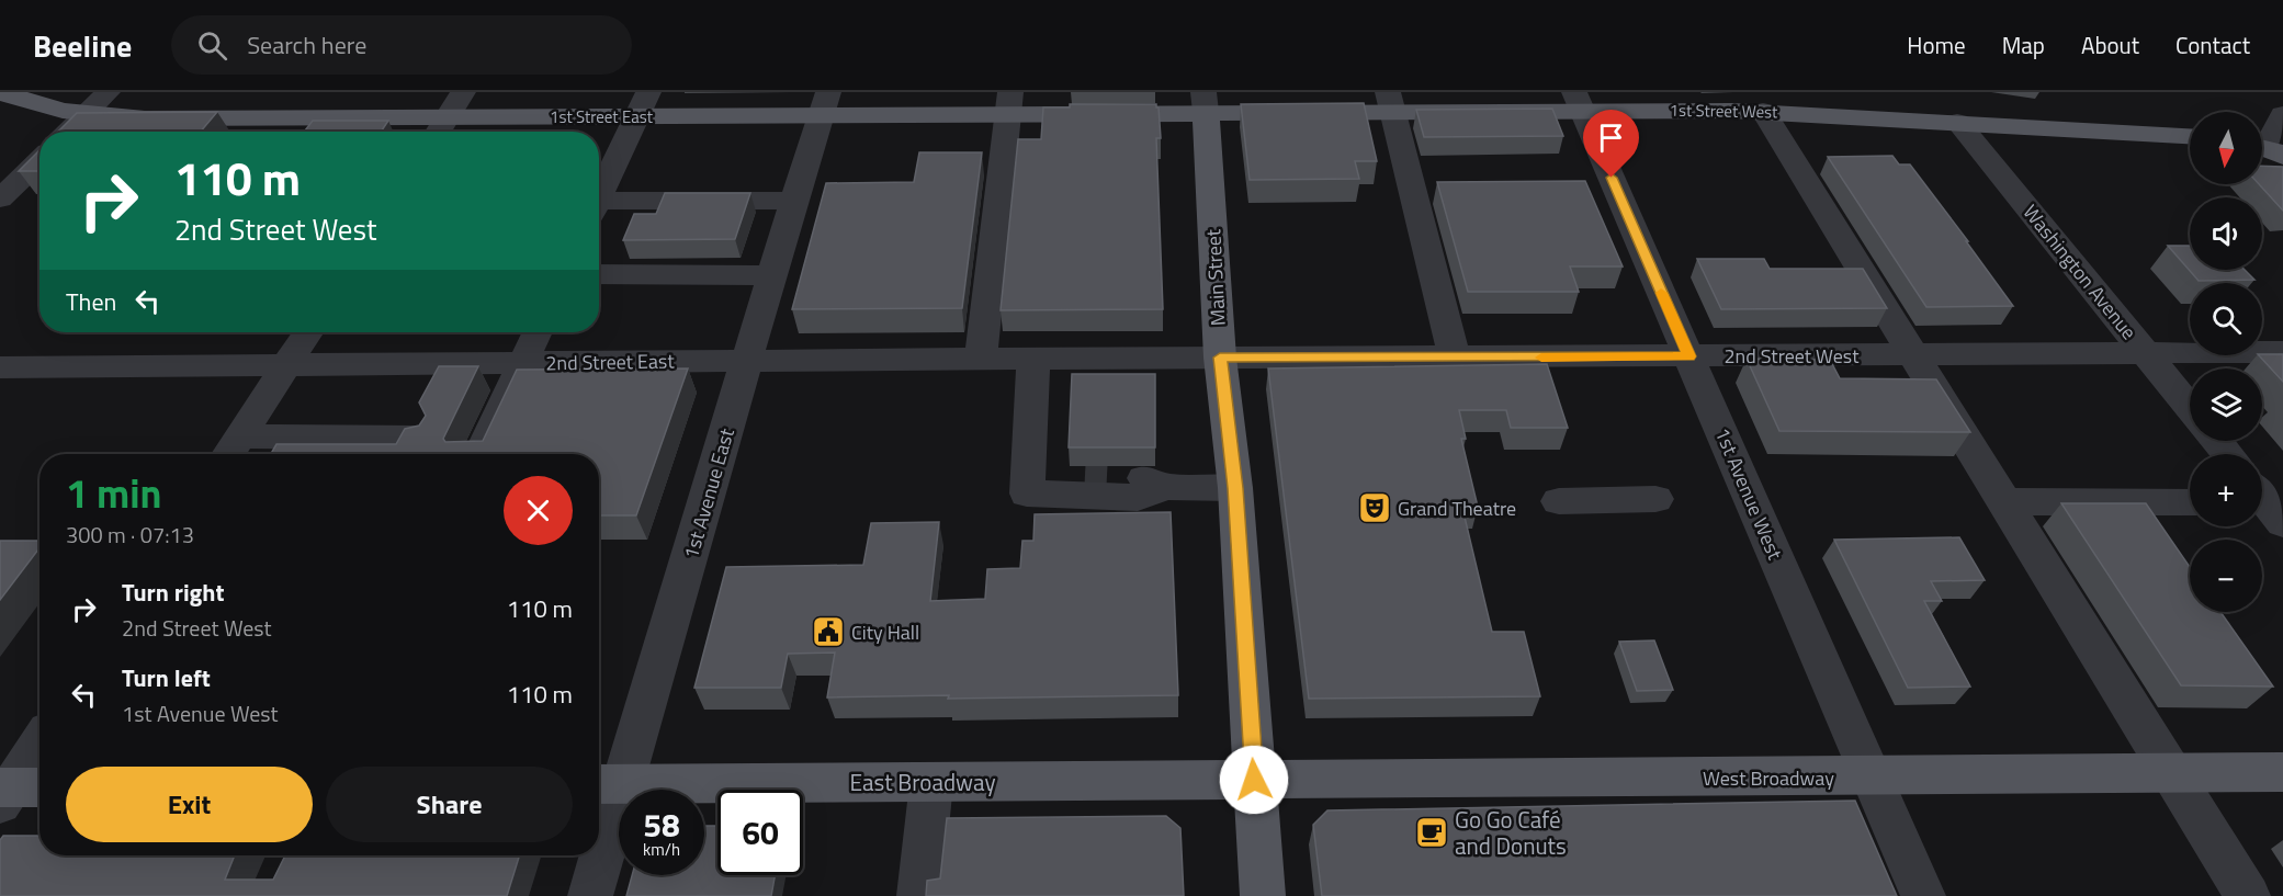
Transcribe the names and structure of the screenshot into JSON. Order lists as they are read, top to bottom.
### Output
{
  "streets": {
    "main road": [
      "1st Street West",
      "1st Street East",
      "Main Street",
      "West Broadway",
      "East Broadway"
    ],
    "street": [
      "Washington Avenue",
      "2nd Street West",
      "2nd Street East",
      "1st Avenue East",
      "1st Avenue West"
    ]
  },
  "crossings": [
    ["1st Street West", "1st Street East"],
    ["1st Street West", "Washington Avenue"],
    ["1st Street West", "Main Street"],
    ["1st Street West", "1st Avenue West"],
    ["1st Street East", "Main Street"],
    ["1st Street East", "1st Avenue East"],
    ["Washington Avenue", "2nd Street West"],
    ["Main Street", "2nd Street West"],
    ["Main Street", "2nd Street East"],
    ["Main Street", "West Broadway"],
    ["Main Street", "East Broadway"],
    ["2nd Street West", "2nd Street East"],
    ["2nd Street West", "1st Avenue West"],
    ["2nd Street East", "1st Avenue East"],
    ["1st Avenue East", "East Broadway"],
    ["1st Avenue West", "West Broadway"],
    ["West Broadway", "East Broadway"]
  ],
  "places": {
    "theatre": ["Grand Theatre"],
    "public building": ["City Hall"],
    "cafe": ["Go Go Café and Donuts"]
  },
  "north": "bottom",
  "page": {
    "header": "Beeline",
    "search": "Search here",
    "nav": [
      "Home",
      "Map",
      "About",
      "Contact"
    ],
    "map_buttons": ["+", "−"],
    "turn": ["110 m", "2nd Street West"],
    "then": "Then",
    "heading": ["1 min", "300 m · 07:13"],
    "list": [
      {
        "name": "Turn right",
        "note": "2nd Street West",
        "value": "110 m"
      },
      {
        "name": "Turn left",
        "note": "1st Avenue West",
        "value": "110 m"
      }
    ],
    "buttons": ["Exit", "Share"],
    "speed": "58 km/h",
    "limit": "60"
  }
}
